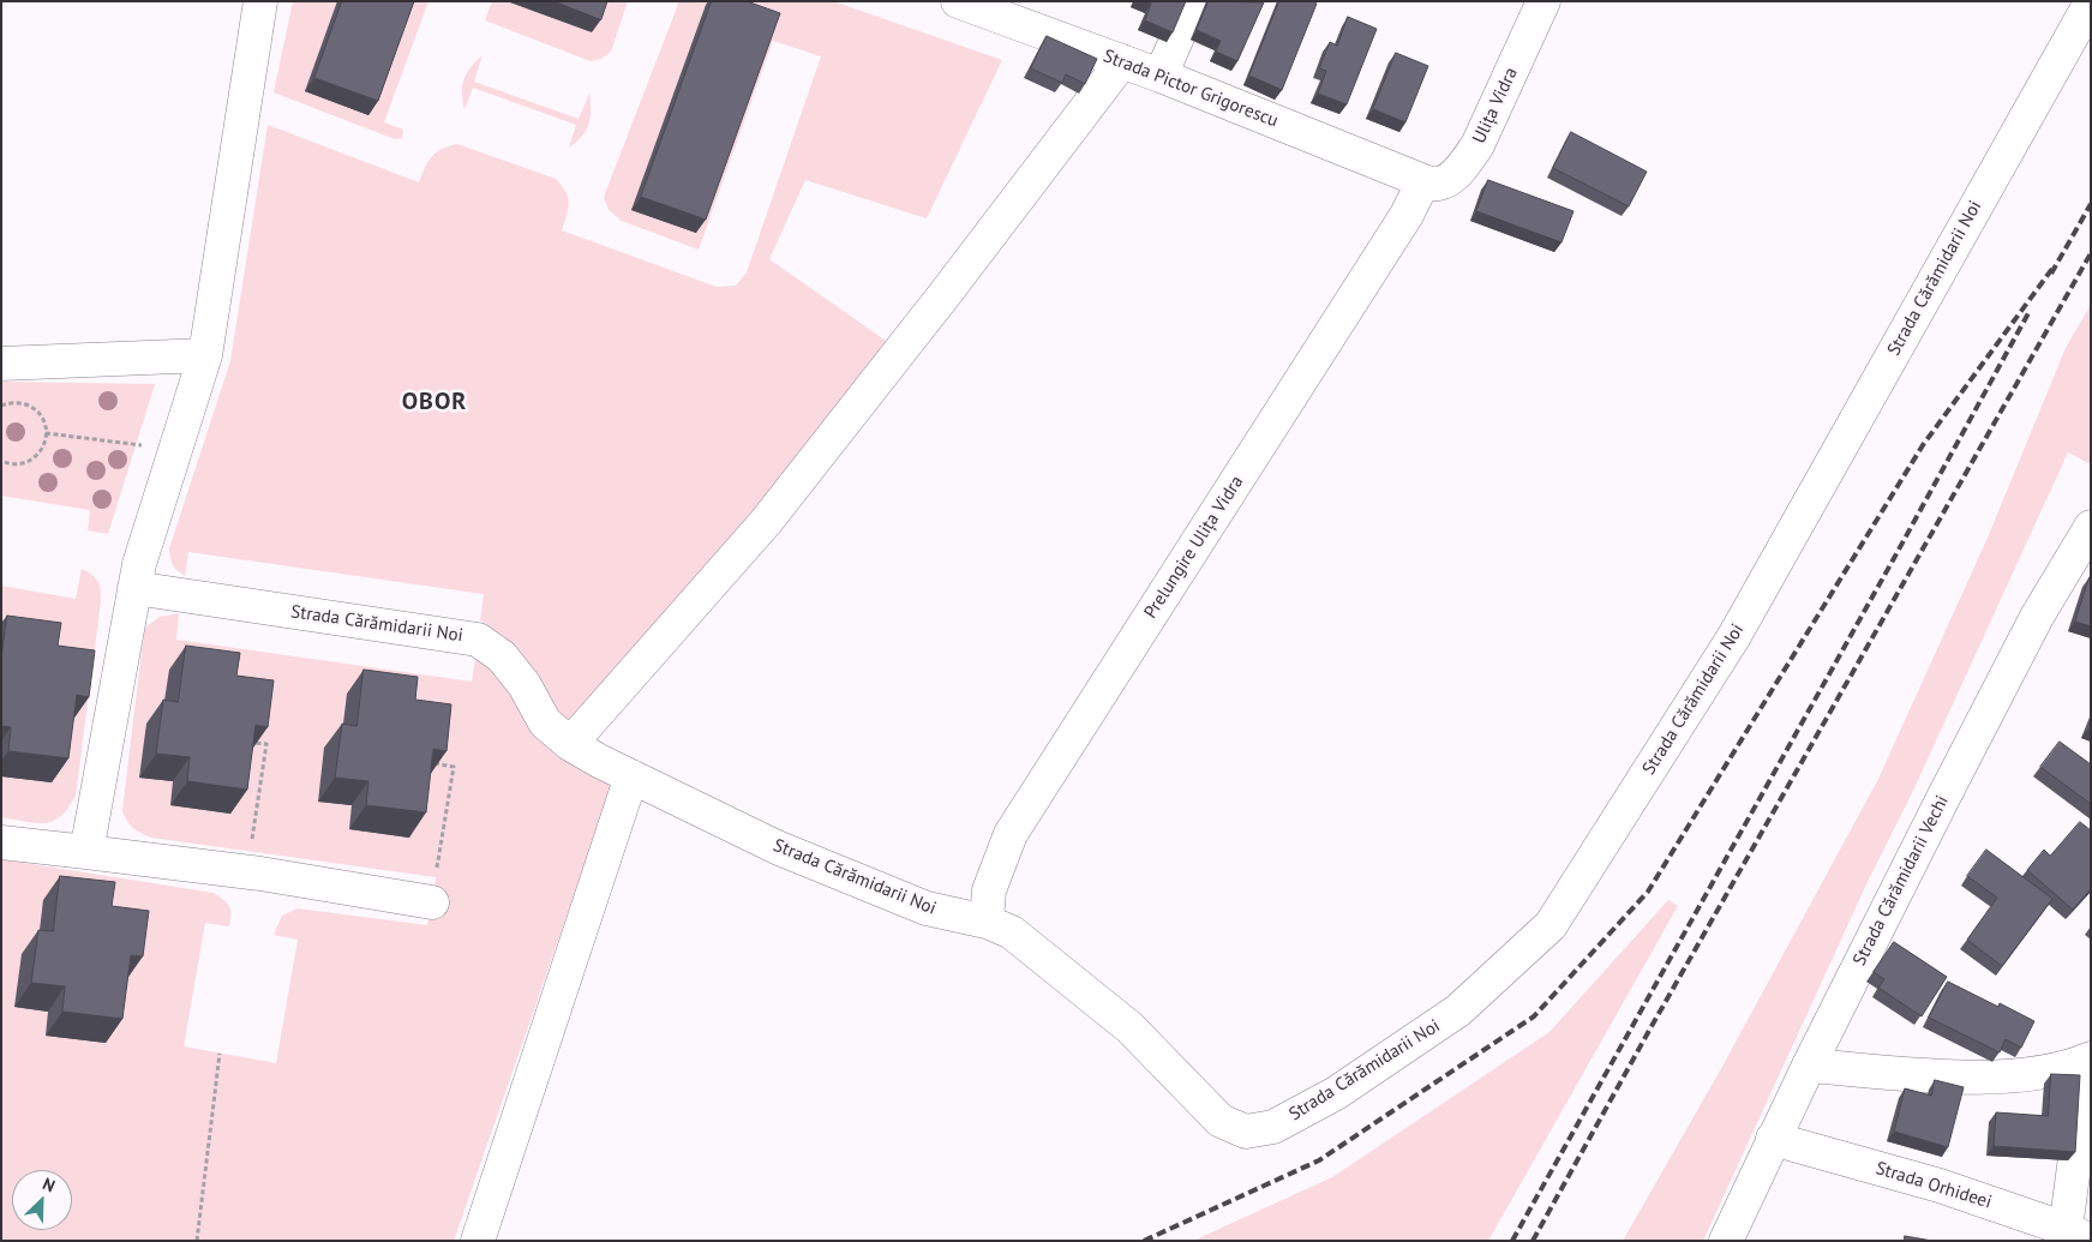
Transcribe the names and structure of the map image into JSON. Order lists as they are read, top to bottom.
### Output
{
  "streets": {
    "street": [
      "Strada Pictor Grigorescu",
      "Ulița Vidra",
      "Strada Cărămidarii Noi",
      "Prelungire Ulița Vidra",
      "Strada Cărămidarii Vechi",
      "Strada Orhideei"
    ]
  },
  "crossings": [
    ["Strada Pictor Grigorescu", "Ulița Vidra"],
    ["Strada Pictor Grigorescu", "Prelungire Ulița Vidra"],
    ["Ulița Vidra", "Prelungire Ulița Vidra"],
    ["Strada Cărămidarii Noi", "Prelungire Ulița Vidra"],
    ["Strada Cărămidarii Vechi", "Strada Orhideei"]
  ],
  "districts": ["OBOR"],
  "north": "top right"
}
